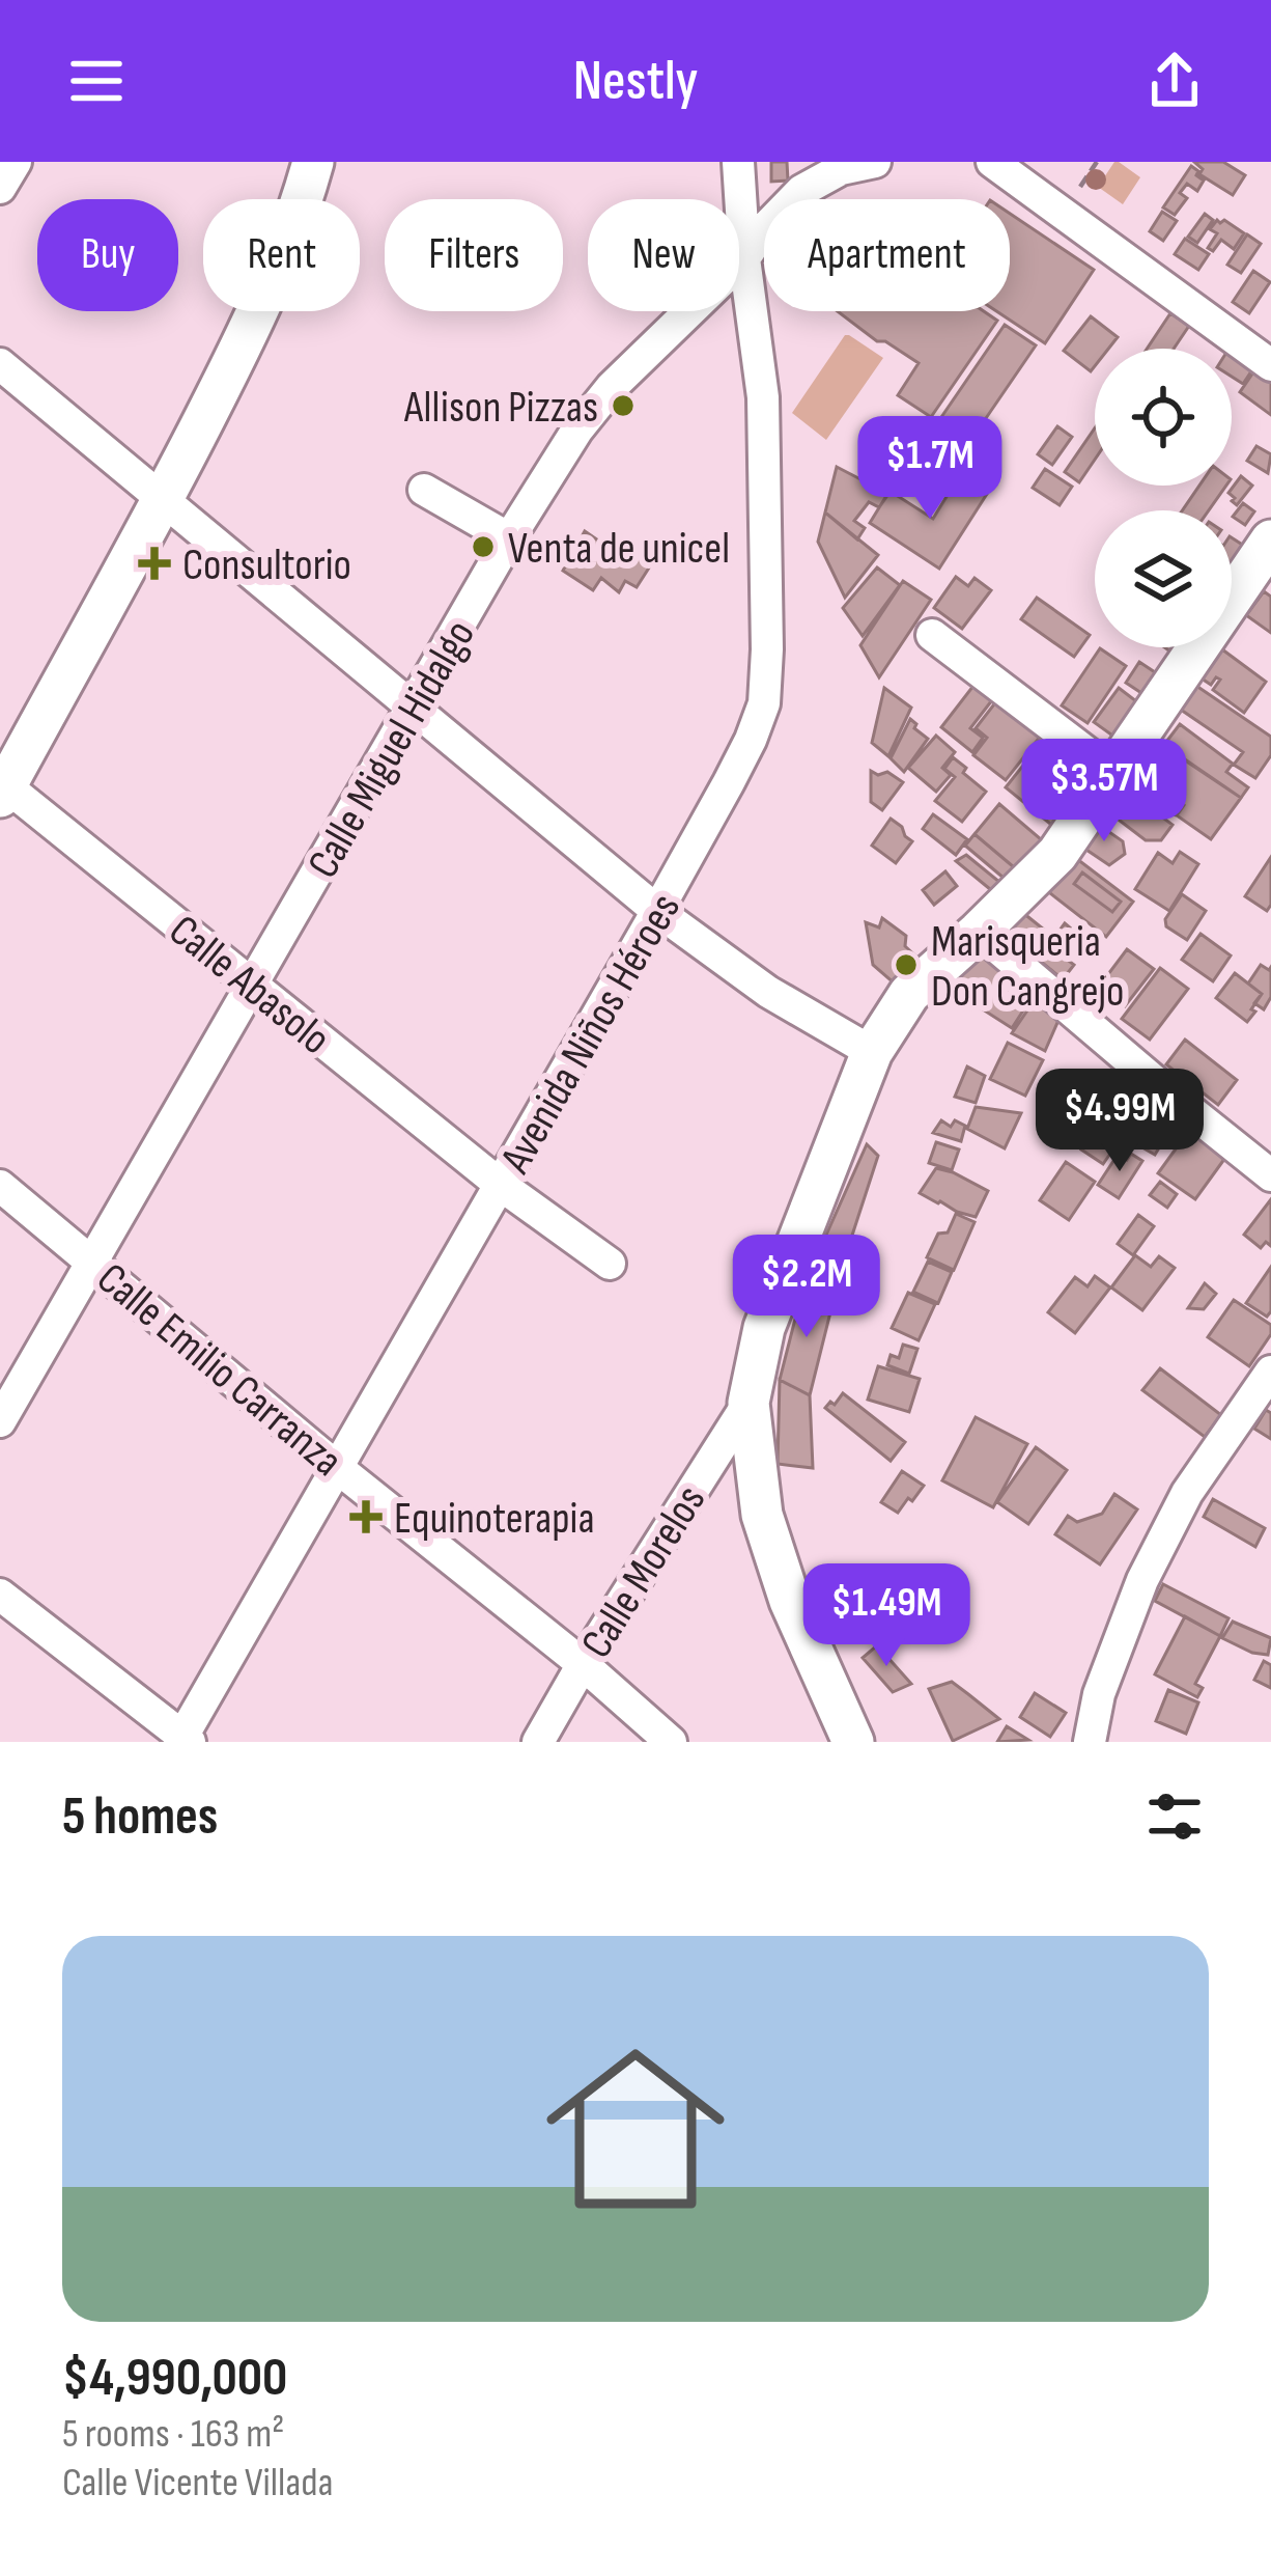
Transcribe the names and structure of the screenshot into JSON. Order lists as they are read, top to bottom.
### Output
{
  "streets": {
    "street": [
      "Calle Miguel Hidalgo",
      "Calle Abasolo",
      "Avenida Niños Héroes",
      "Calle Emilio Carranza",
      "Calle Morelos"
    ]
  },
  "crossings": [
    ["Calle Miguel Hidalgo", "Calle Abasolo"],
    ["Calle Miguel Hidalgo", "Avenida Niños Héroes"],
    ["Calle Miguel Hidalgo", "Calle Emilio Carranza"],
    ["Calle Abasolo", "Avenida Niños Héroes"],
    ["Avenida Niños Héroes", "Calle Emilio Carranza"],
    ["Calle Emilio Carranza", "Calle Morelos"]
  ],
  "places": {
    "other": ["Allison Pizzas", "Venta de unicel", "Marisqueria Don Cangrejo"],
    "health": ["Consultorio", "Equinoterapia"]
  },
  "page": {
    "header": "Nestly",
    "chip": [
      "Buy",
      "Rent",
      "Filters",
      "New",
      "Apartment"
    ],
    "price": [
      "$1.7M",
      "$3.57M",
      "$4.99M",
      "$2.2M",
      "$1.49M"
    ],
    "heading": "5 homes",
    "list": [
      {
        "name": "$4,990,000",
        "note": "5 rooms · 163 m² · Calle Vicente Villada"
      }
    ]
  }
}
